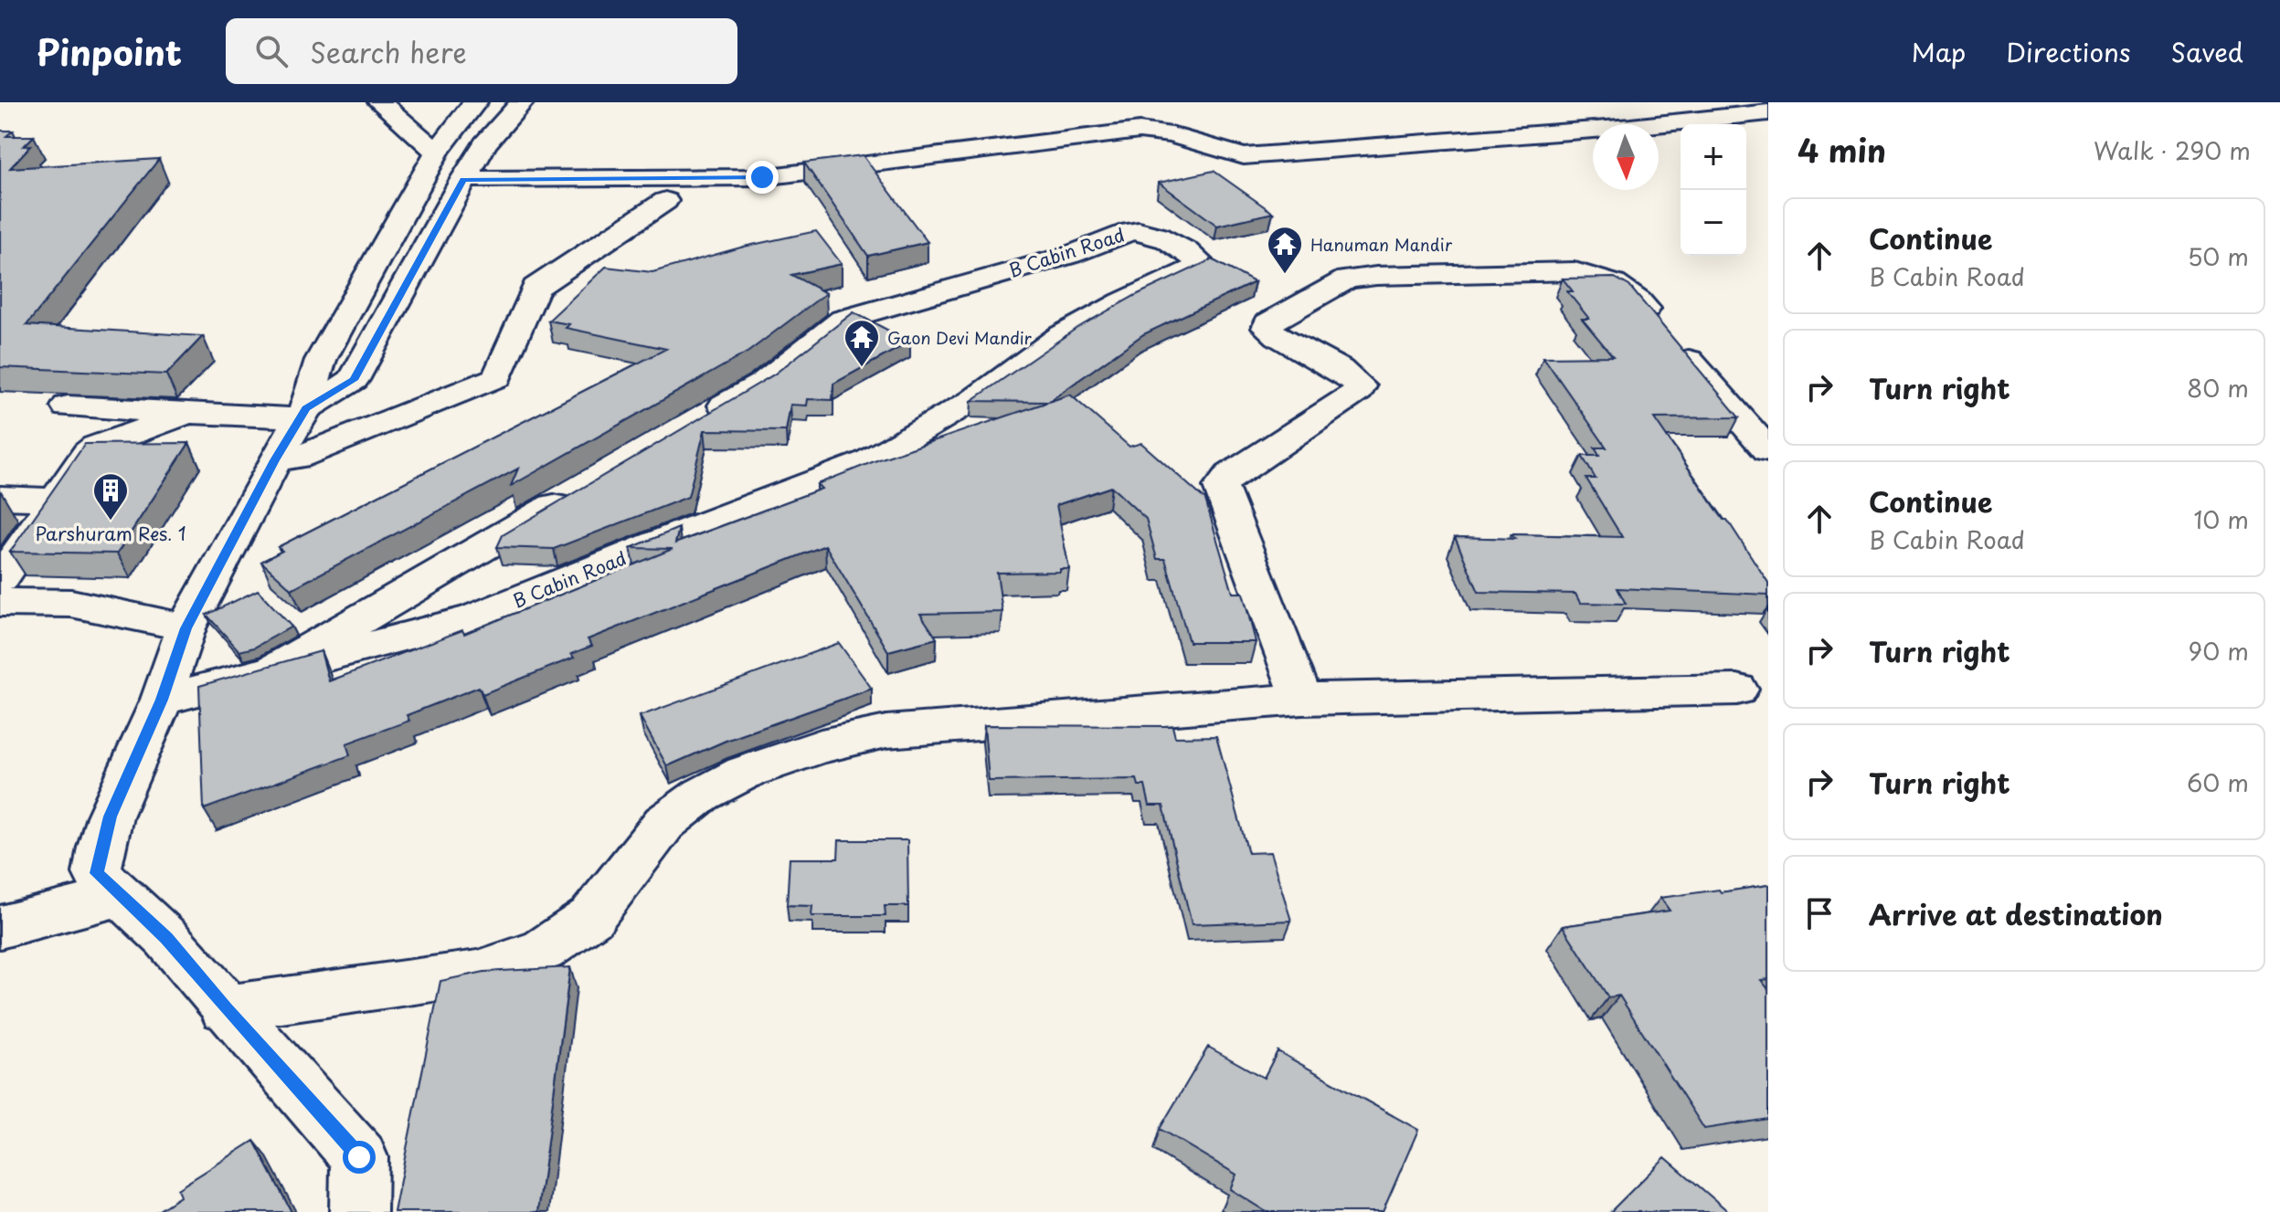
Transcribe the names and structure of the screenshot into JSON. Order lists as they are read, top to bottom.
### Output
{
  "streets": {
    "street": ["B Cabin Road"]
  },
  "places": {
    "temple": ["Hanuman Mandir", "Gaon Devi Mandir"],
    "building": ["Parshuram Res. 1"]
  },
  "north": "bottom",
  "page": {
    "header": "Pinpoint",
    "search": "Search here",
    "nav": ["Map", "Directions", "Saved"],
    "heading": ["4 min", "Walk · 290 m"],
    "map_buttons": ["+", "−"],
    "list": [
      ["Continue", "B Cabin Road", "50 m"],
      ["Turn right", "80 m"],
      ["Continue", "B Cabin Road", "10 m"],
      ["Turn right", "90 m"],
      ["Turn right", "60 m"],
      "Arrive at destination"
    ]
  }
}
